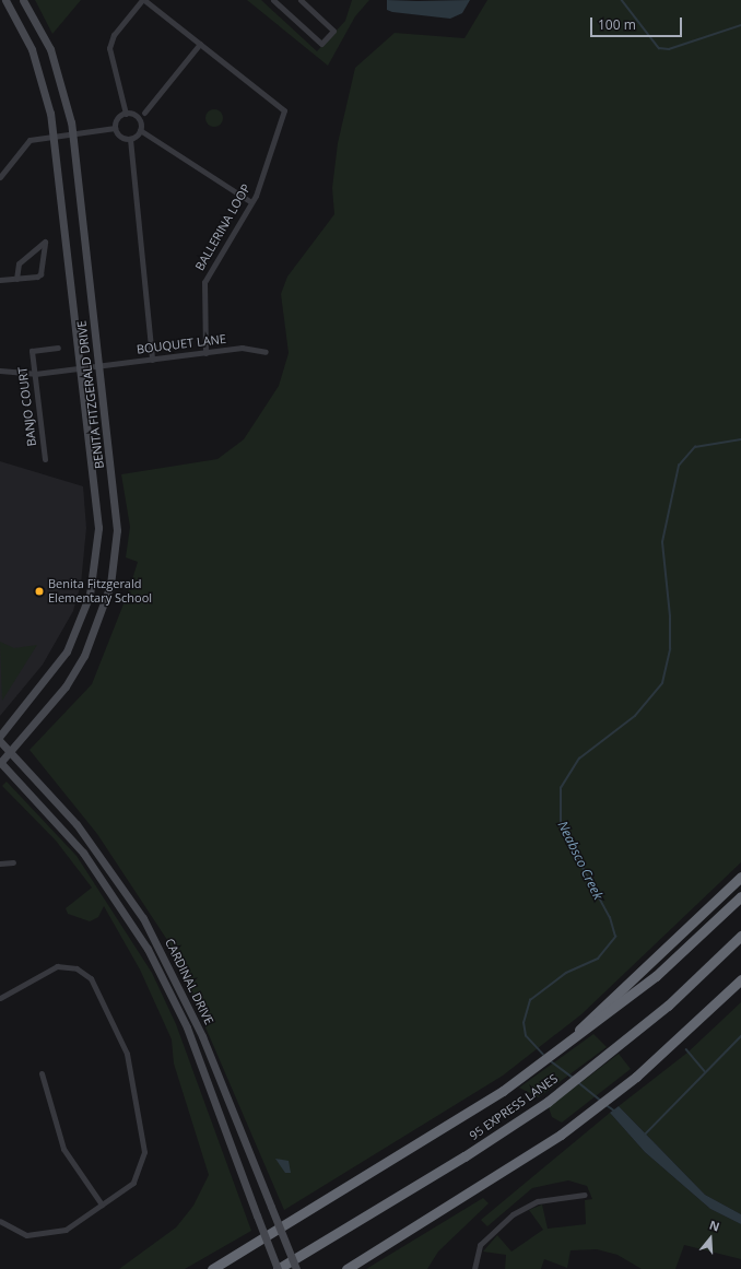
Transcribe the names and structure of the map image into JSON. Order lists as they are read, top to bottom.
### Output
{
  "streets": {
    "highway": ["95 EXPRESS LANES"],
    "main road": ["BENITA FITZGERALD DRIVE", "CARDINAL DRIVE"],
    "street": ["BALLERINA LOOP", "BOUQUET LANE", "BANJO COURT"]
  },
  "crossings": [
    ["BALLERINA LOOP", "BOUQUET LANE"],
    ["BOUQUET LANE", "BENITA FITZGERALD DRIVE"],
    ["BOUQUET LANE", "BANJO COURT"],
    ["BENITA FITZGERALD DRIVE", "CARDINAL DRIVE"],
    ["CARDINAL DRIVE", "95 EXPRESS LANES"]
  ],
  "water": ["Neabsco Creek"],
  "places": ["Benita Fitzgerald Elementary School"],
  "scale_bar": "100 m",
  "north": "top"
}
